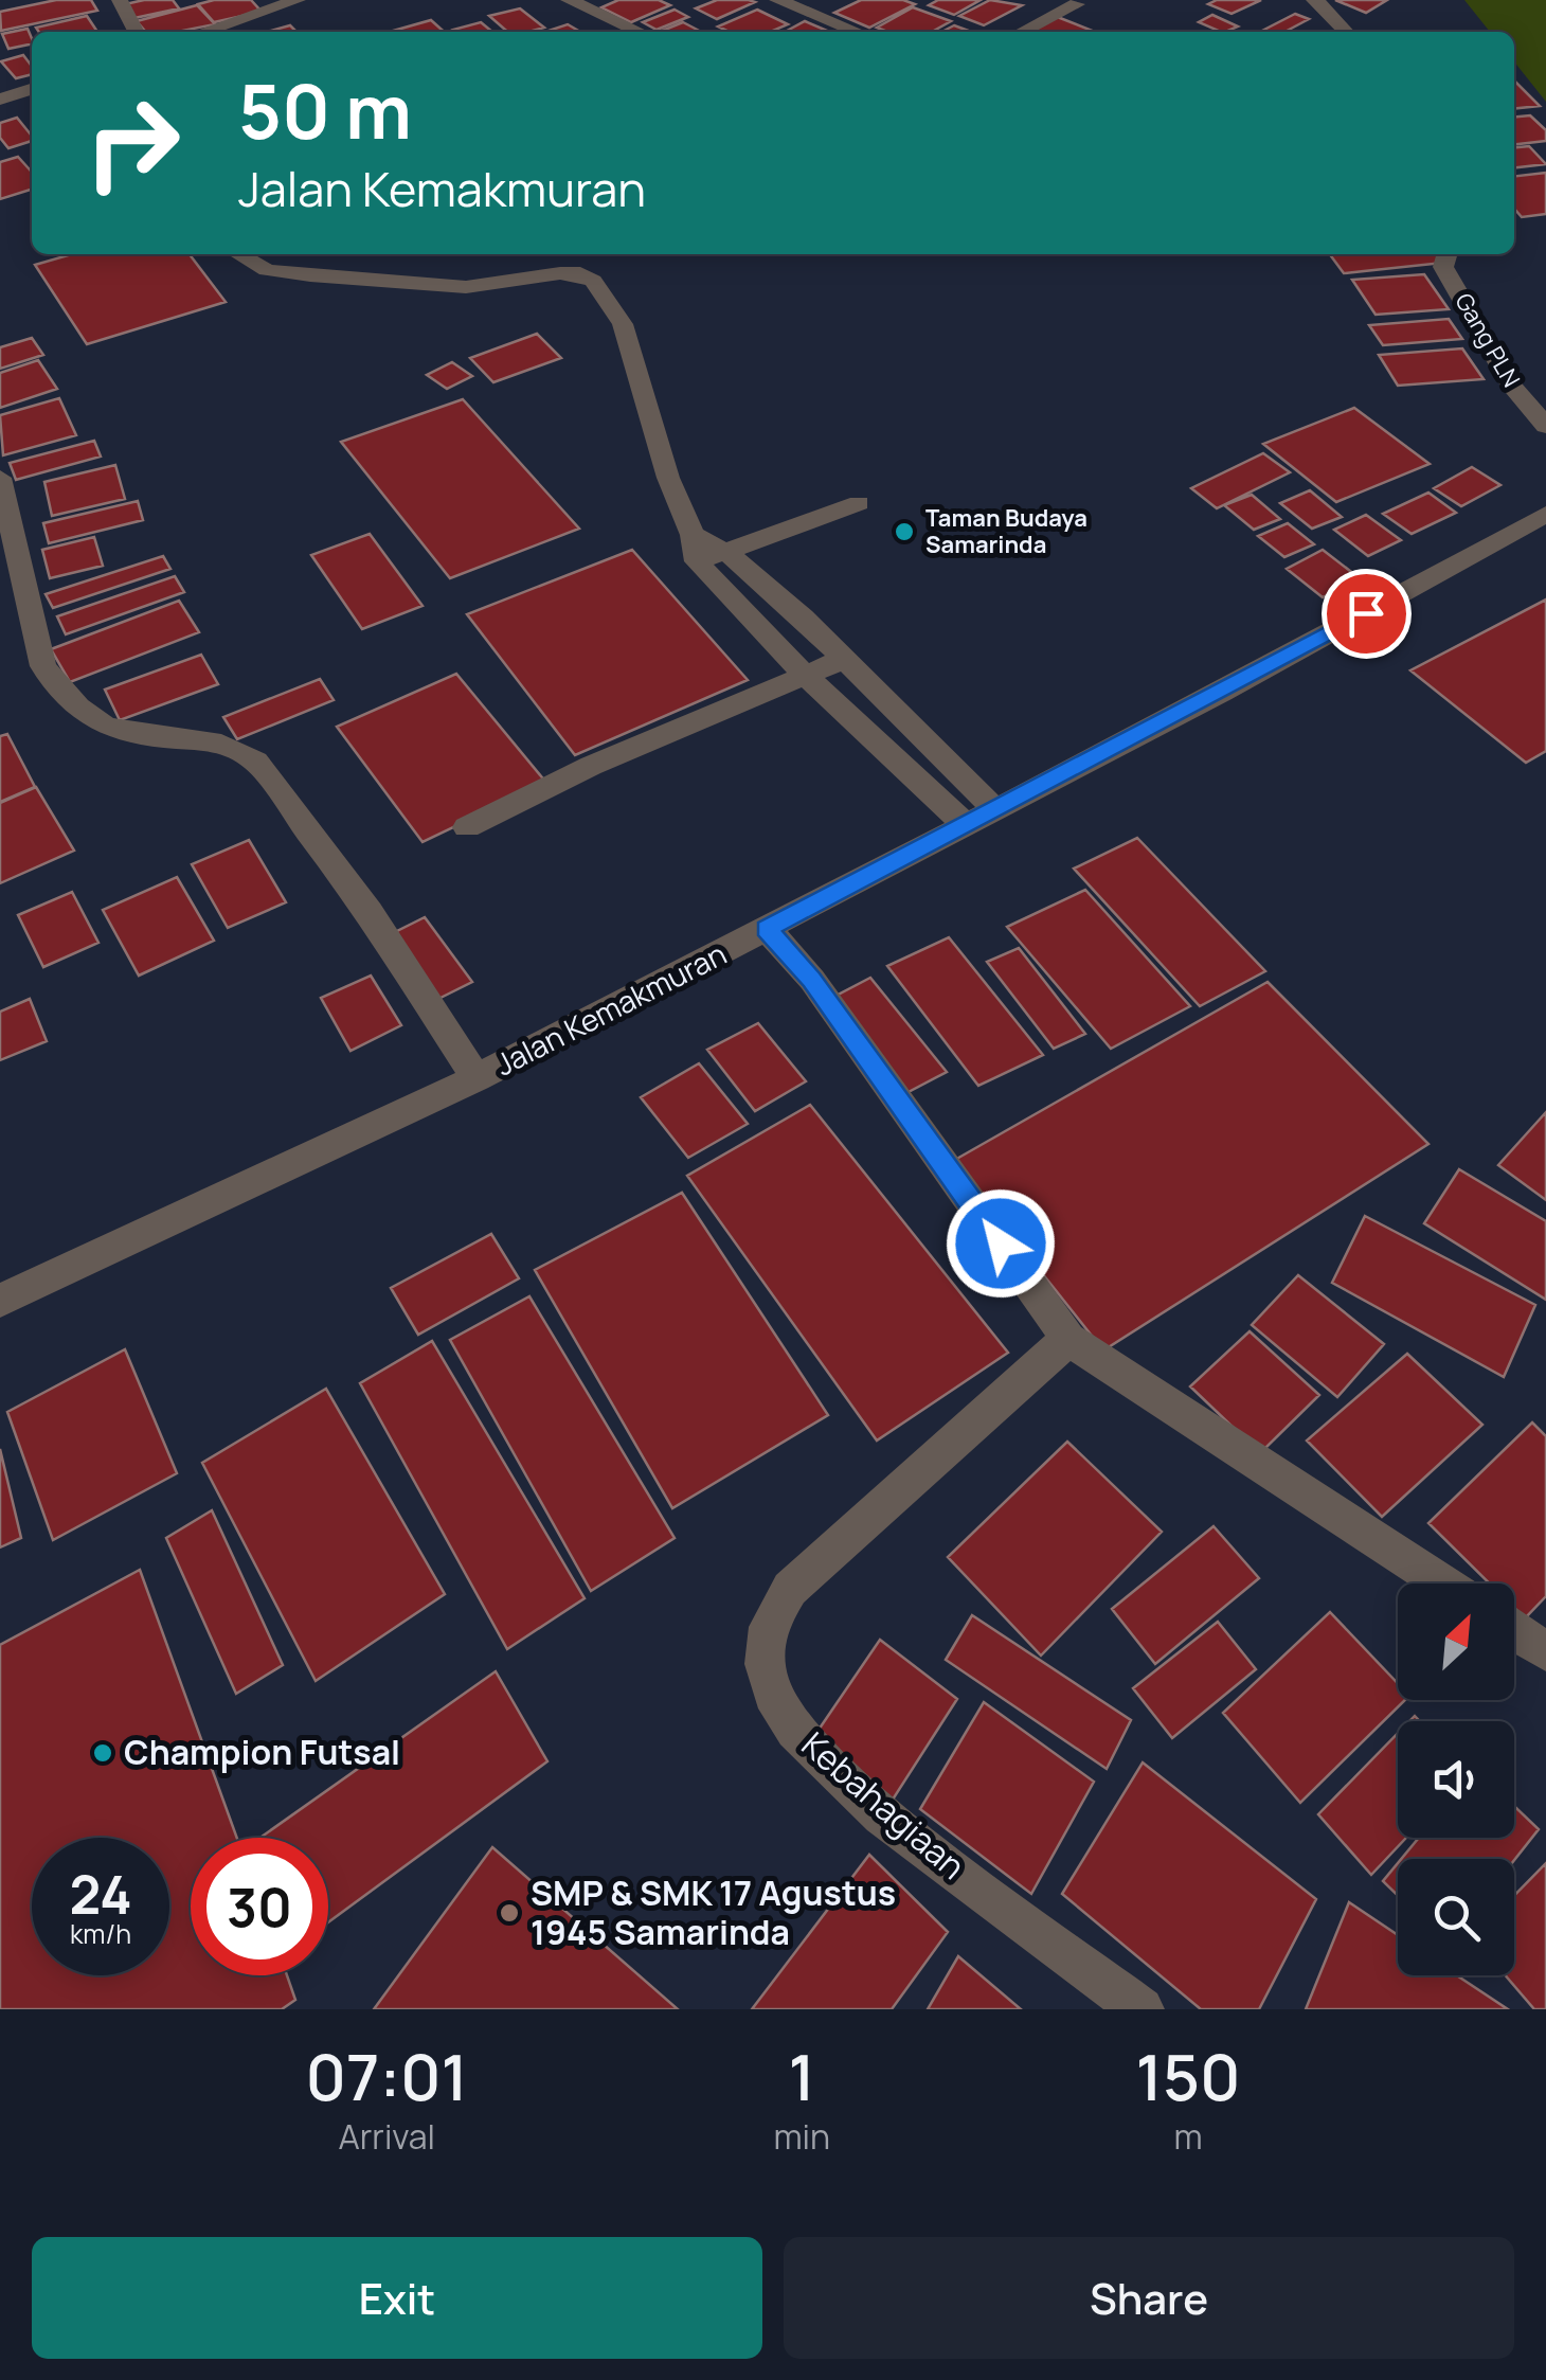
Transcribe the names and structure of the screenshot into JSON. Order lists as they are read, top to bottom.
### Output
{
  "streets": {
    "street": ["Gang PLN", "Jalan Kemakmuran", "Kebahagiaan"]
  },
  "places": ["Taman Budaya Samarinda", "Champion Futsal", "SMP & SMK 17 Agustus 1945 Samarinda"],
  "north": "top right",
  "page": {
    "turn": ["50 m", "Jalan Kemakmuran"],
    "speed": "24 km/h",
    "limit": "30",
    "eta": [
      "07:01",
      "Arrival",
      "1",
      "min",
      "150",
      "m"
    ],
    "buttons": ["Exit", "Share"]
  }
}
